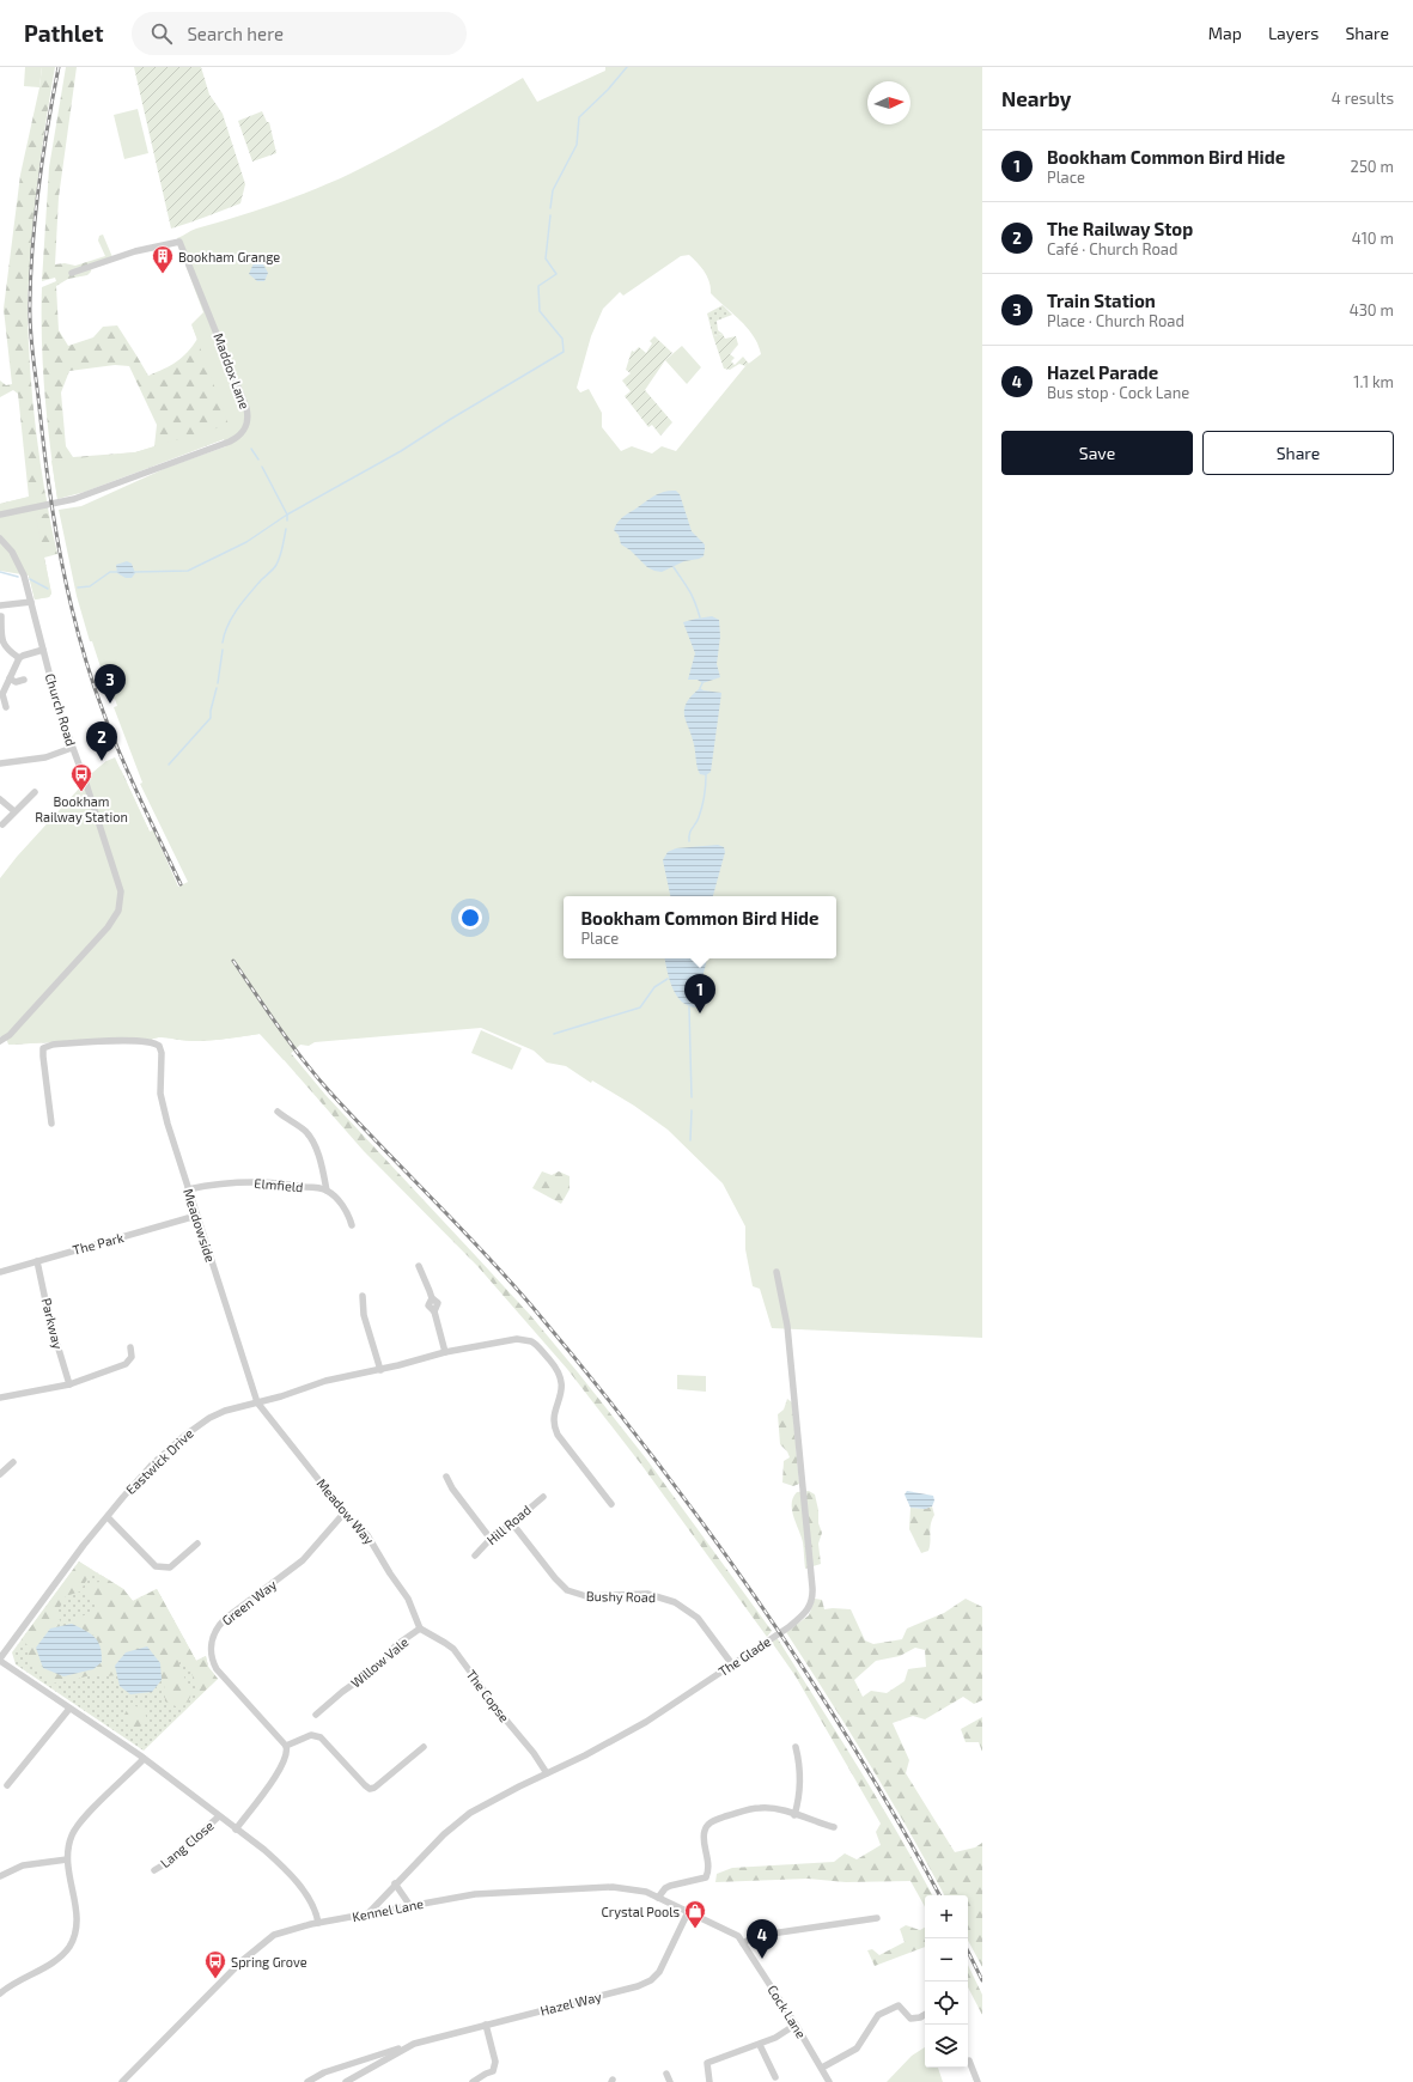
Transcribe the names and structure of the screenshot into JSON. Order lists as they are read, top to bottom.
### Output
{
  "streets": {
    "street": [
      "Maddox Lane",
      "Church Road",
      "Elmfield",
      "Meadowside",
      "The Park",
      "Parkway",
      "Eastwick Drive",
      "Meadow Way",
      "Hill Road",
      "Bushy Road",
      "Green Way",
      "The Glade",
      "Willow Vale",
      "The Copse",
      "Lang Close",
      "Kennel Lane",
      "Hazel Way",
      "Cock Lane"
    ]
  },
  "crossings": [
    ["Elmfield", "Meadowside"],
    ["Meadowside", "The Park"],
    ["Meadowside", "Eastwick Drive"],
    ["Meadowside", "Meadow Way"],
    ["The Park", "Parkway"],
    ["Eastwick Drive", "Meadow Way"],
    ["Meadow Way", "Green Way"],
    ["Meadow Way", "Willow Vale"],
    ["Meadow Way", "The Copse"],
    ["Hill Road", "Bushy Road"],
    ["Bushy Road", "The Glade"],
    ["The Glade", "The Copse"],
    ["The Glade", "Kennel Lane"],
    ["Willow Vale", "The Copse"],
    ["Kennel Lane", "Hazel Way"],
    ["Kennel Lane", "Cock Lane"]
  ],
  "places": {
    "building": ["Bookham Grange"],
    "bus stop": ["Bookham Railway Station", "Spring Grove"],
    "shop": ["Crystal Pools"]
  },
  "north": "right",
  "page": {
    "header": "Pathlet",
    "search": "Search here",
    "nav": ["Map", "Layers", "Share"],
    "heading": ["Nearby", "4 results"],
    "list": [
      {
        "mark": "1",
        "name": "Bookham Common Bird Hide",
        "note": "Place",
        "value": "250 m"
      },
      {
        "mark": "2",
        "name": "The Railway Stop",
        "note": "Café · Church Road",
        "value": "410 m"
      },
      {
        "mark": "3",
        "name": "Train Station",
        "note": "Place · Church Road",
        "value": "430 m"
      },
      {
        "mark": "4",
        "name": "Hazel Parade",
        "note": "Bus stop · Cock Lane",
        "value": "1.1 km"
      }
    ],
    "buttons": ["Save", "Share"],
    "pins": [
      "3",
      "2",
      "1",
      "4"
    ],
    "popup": ["Bookham Common Bird Hide", "Place"],
    "map_buttons": ["+", "−"]
  }
}
